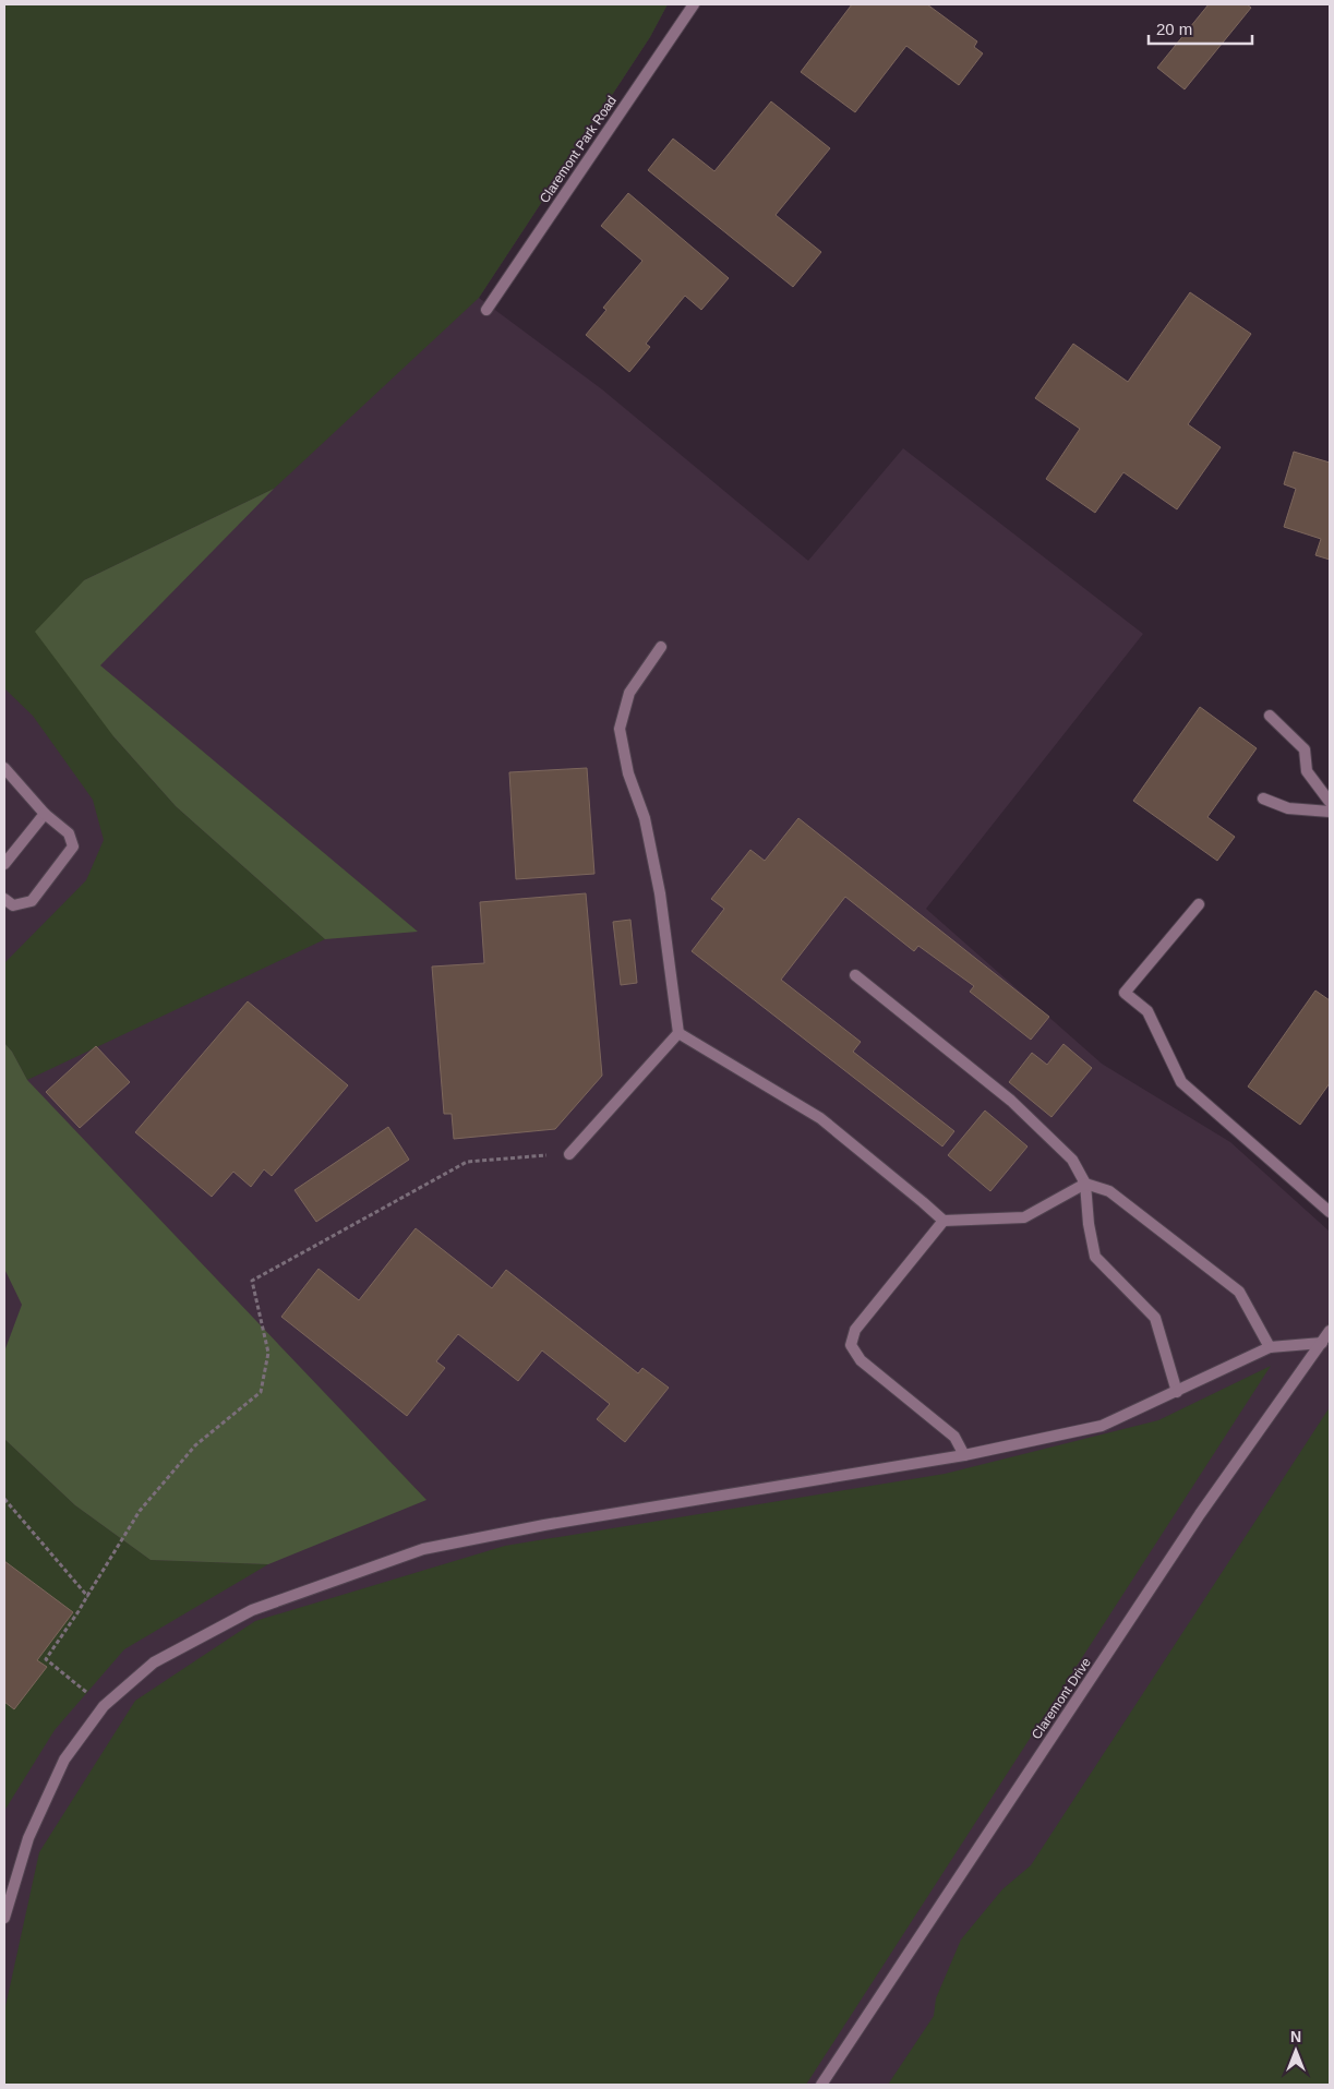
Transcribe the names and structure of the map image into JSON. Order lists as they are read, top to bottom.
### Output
{
  "streets": {
    "street": ["Claremont Park Road", "Claremont Drive"]
  },
  "scale_bar": "20 m",
  "north": "top"
}
